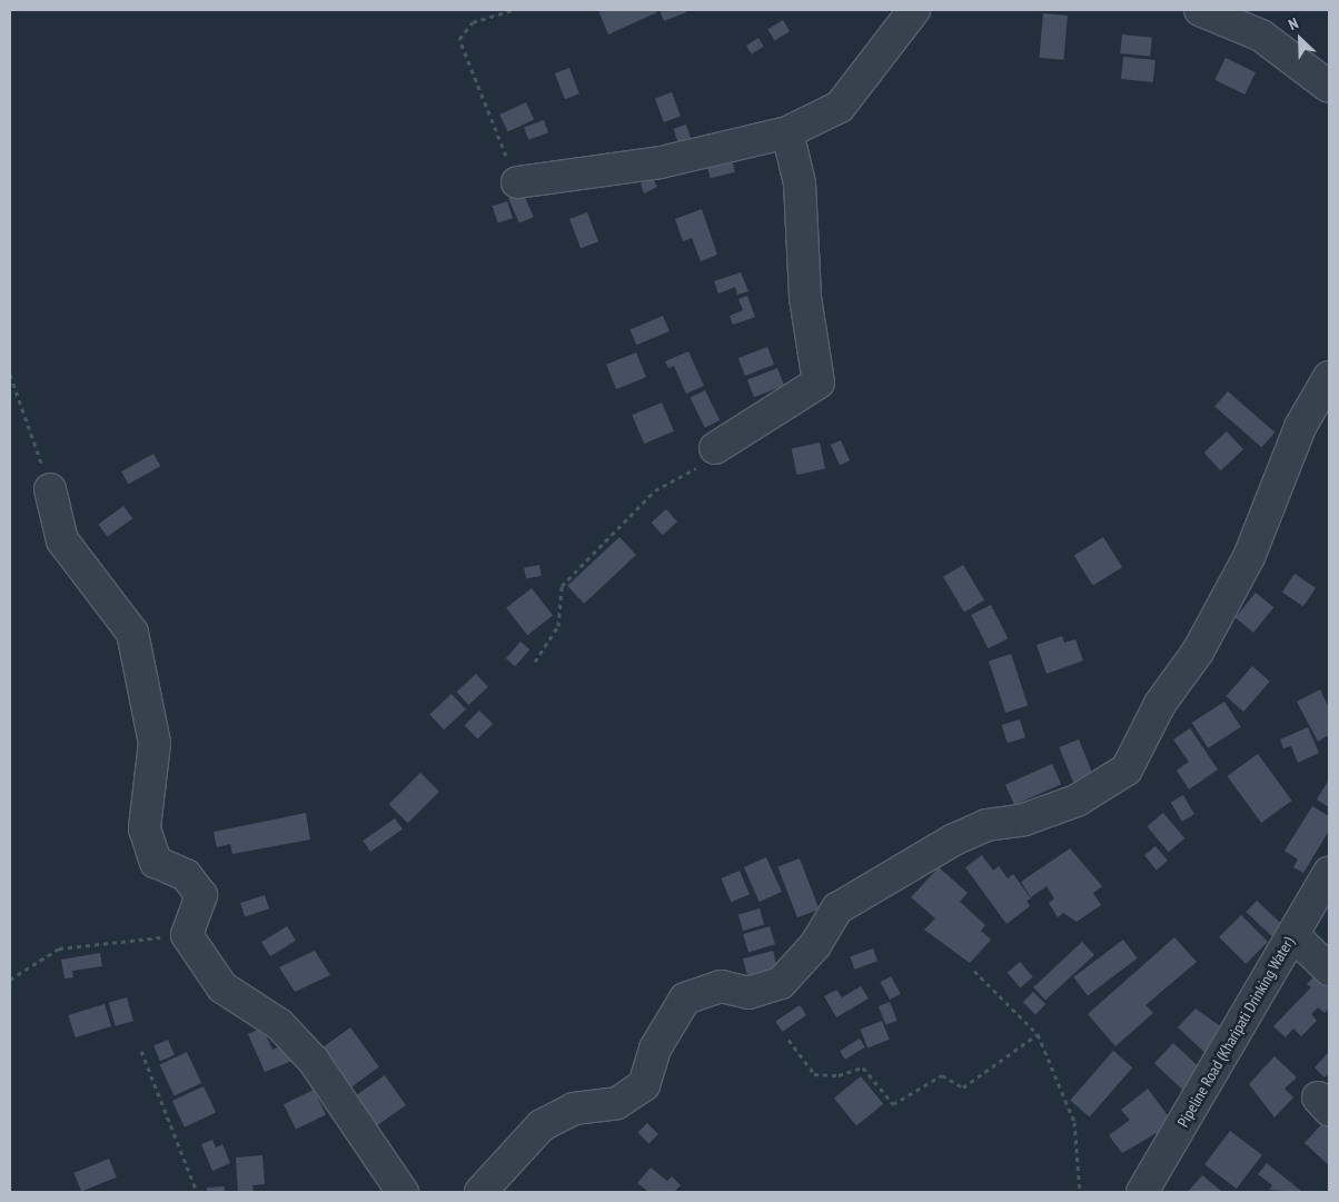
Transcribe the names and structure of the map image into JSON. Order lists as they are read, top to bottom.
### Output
{
  "streets": {
    "street": ["Pipeline Road (Kharipati Drinking Water)"]
  },
  "north": "top left"
}
